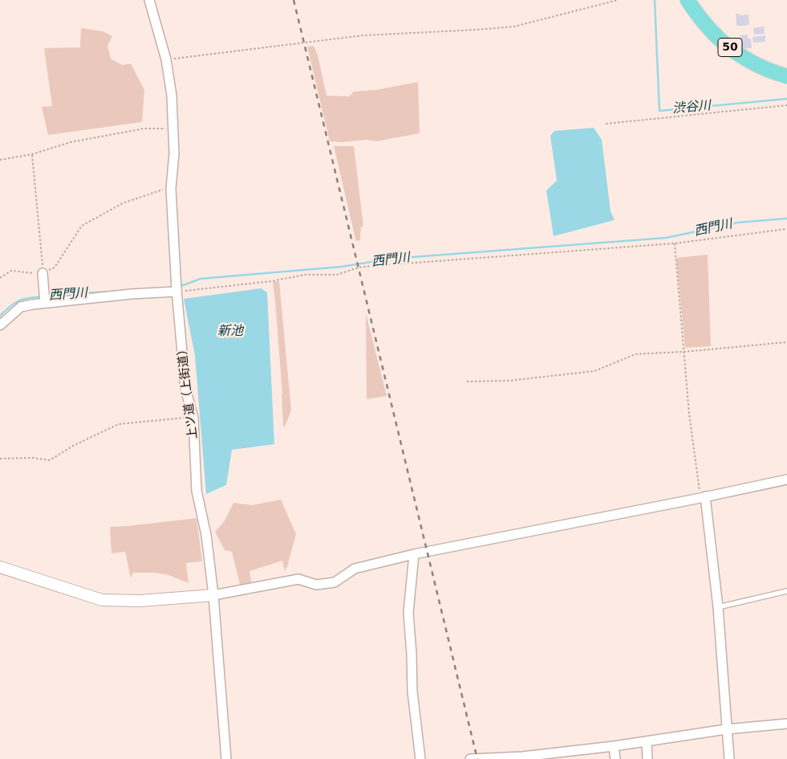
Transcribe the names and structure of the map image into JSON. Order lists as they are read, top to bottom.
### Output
{
  "streets": {
    "main road": ["50"],
    "street": ["上ツ道（上街道）"]
  },
  "water": ["渋谷川", "西門川", "新池"]
}
